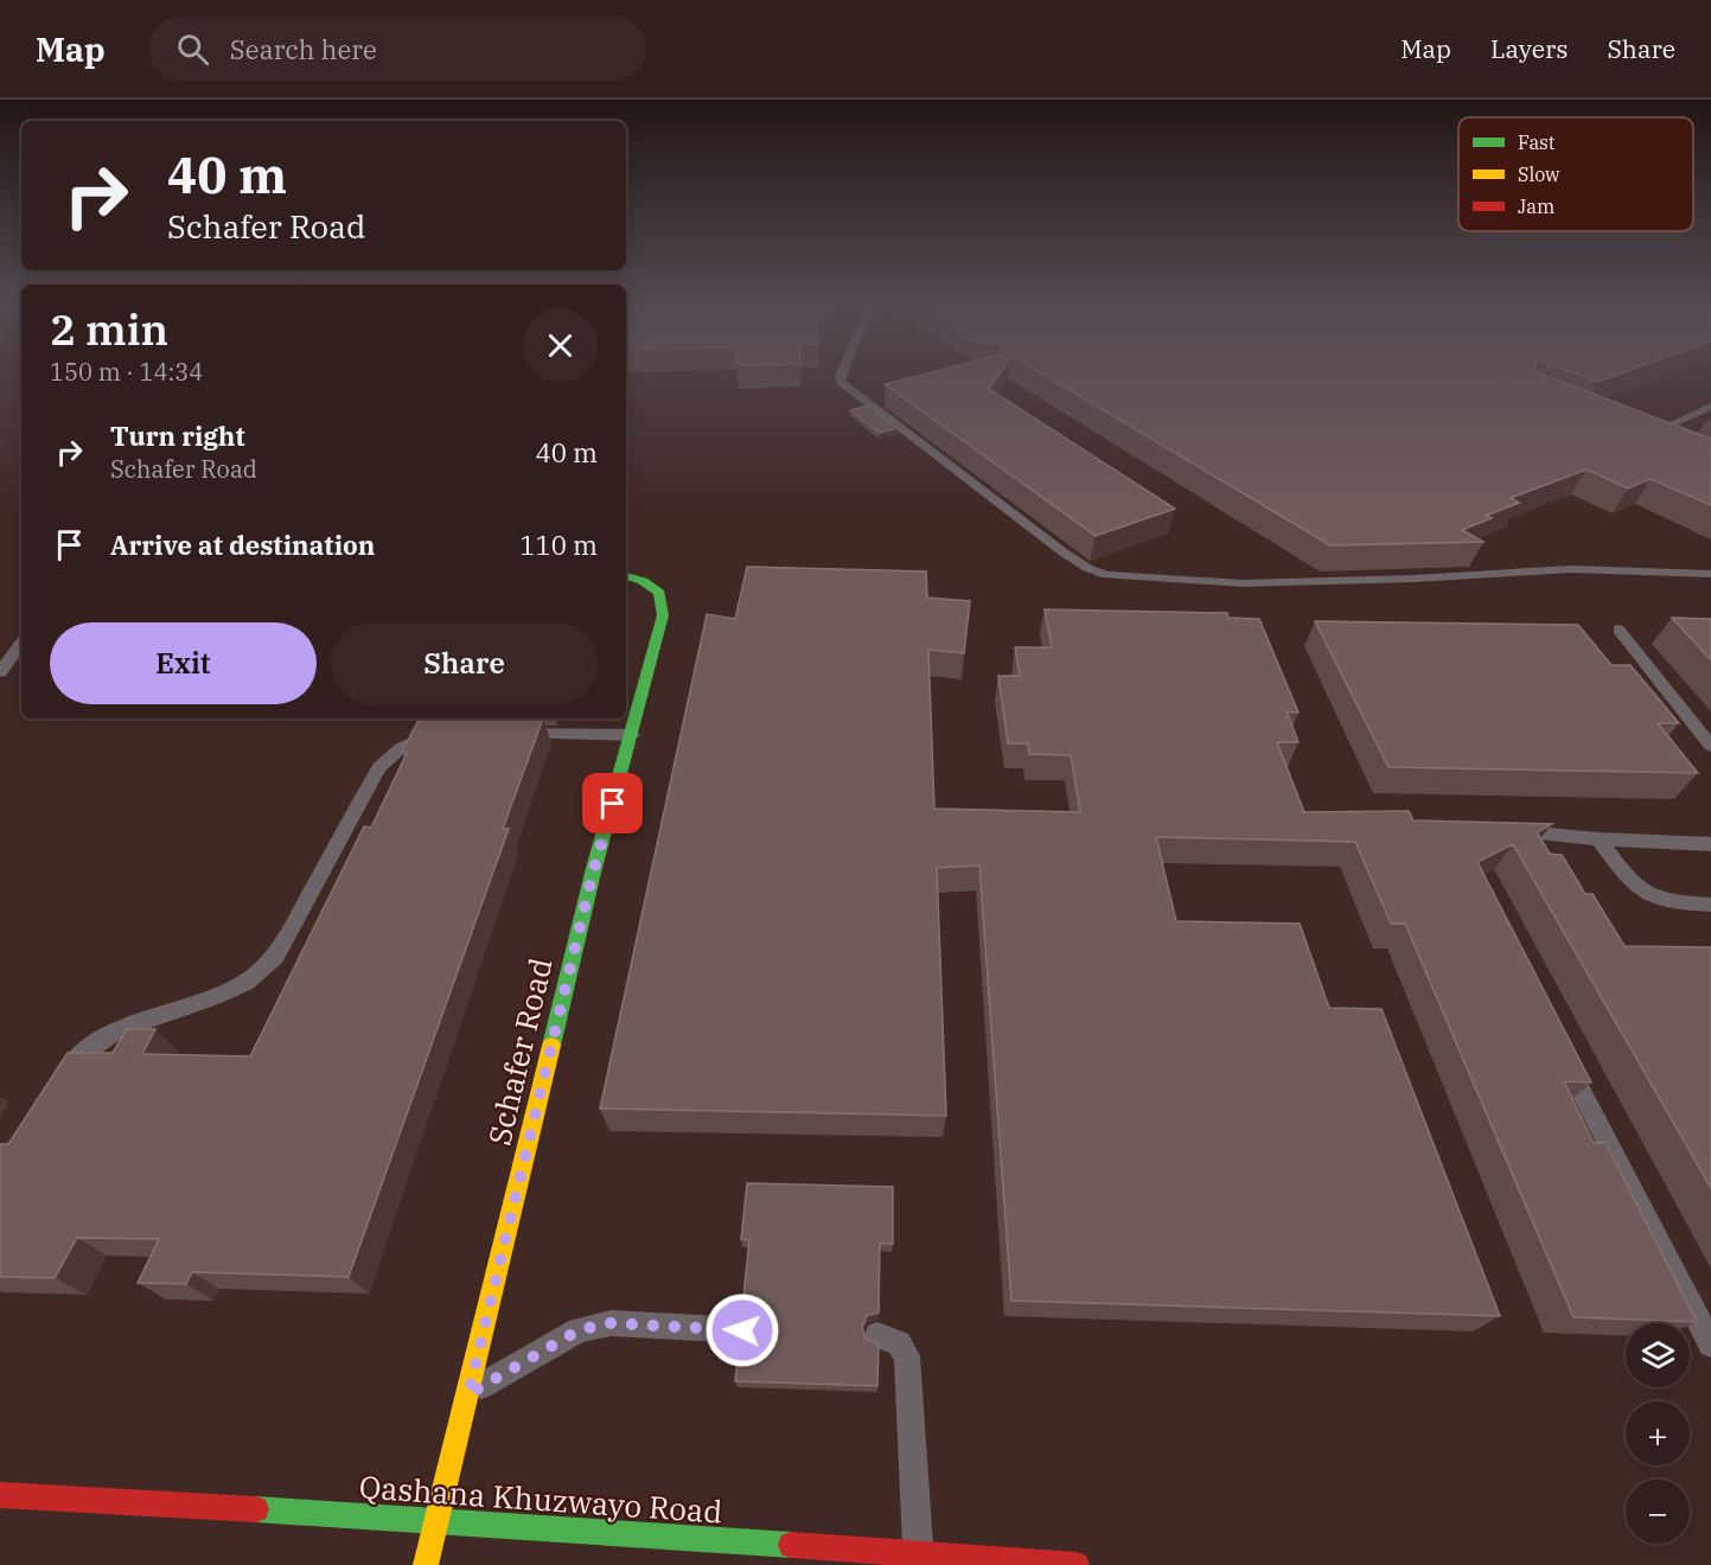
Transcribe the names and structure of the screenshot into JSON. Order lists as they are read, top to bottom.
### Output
{
  "streets": {
    "street": ["Schafer Road", "Qashana Khuzwayo Road"]
  },
  "crossings": [
    ["Schafer Road", "Qashana Khuzwayo Road"]
  ],
  "legend": ["Fast", "Slow", "Jam"],
  "page": {
    "header": "Map",
    "search": "Search here",
    "nav": ["Map", "Layers", "Share"],
    "turn": ["40 m", "Schafer Road"],
    "heading": ["2 min", "150 m · 14:34"],
    "list": [
      {
        "name": "Turn right",
        "note": "Schafer Road",
        "value": "40 m"
      },
      {
        "name": "Arrive at destination",
        "value": "110 m"
      }
    ],
    "buttons": ["Exit", "Share"],
    "map_buttons": ["+", "−"]
  }
}
